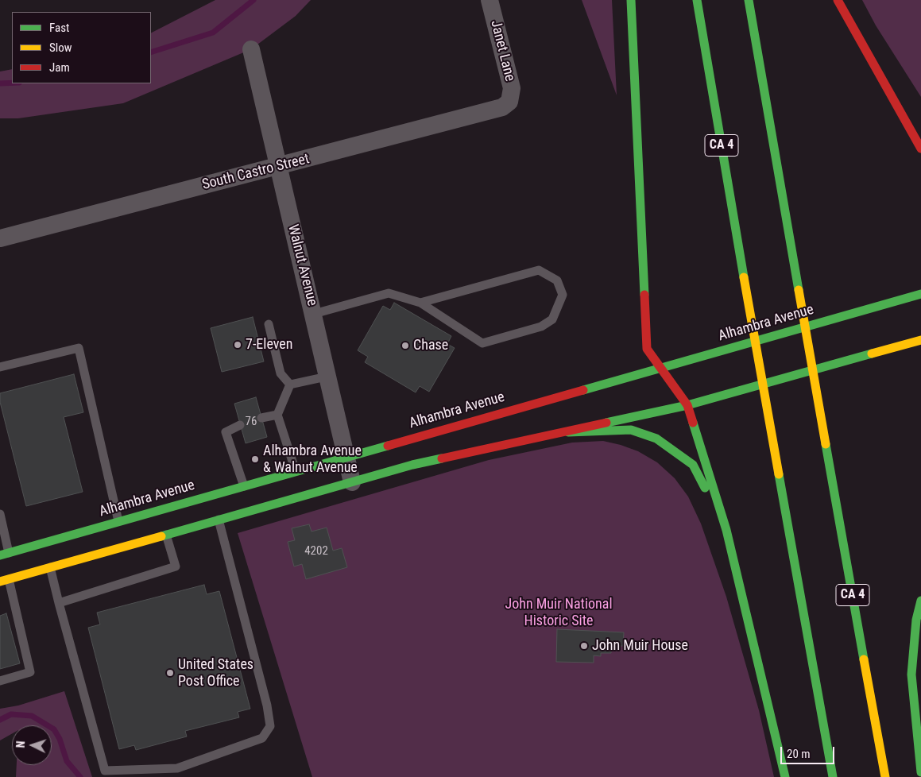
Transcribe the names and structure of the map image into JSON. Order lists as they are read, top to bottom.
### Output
{
  "streets": {
    "main road": ["CA 4", "Alhambra Avenue"],
    "street": ["Janet Lane", "South Castro Street", "Walnut Avenue"]
  },
  "crossings": [
    ["Janet Lane", "South Castro Street"],
    ["South Castro Street", "Walnut Avenue"],
    ["Walnut Avenue", "Alhambra Avenue"]
  ],
  "parks": ["John Muir National Historic Site"],
  "places": [
    "7-Eleven",
    "Chase",
    "Alhambra Avenue & Walnut Avenue",
    "John Muir House",
    "United States Post Office"
  ],
  "house_numbers": ["76", "4202"],
  "legend": ["Fast", "Slow", "Jam"],
  "scale_bar": "20 m",
  "north": "left"
}
